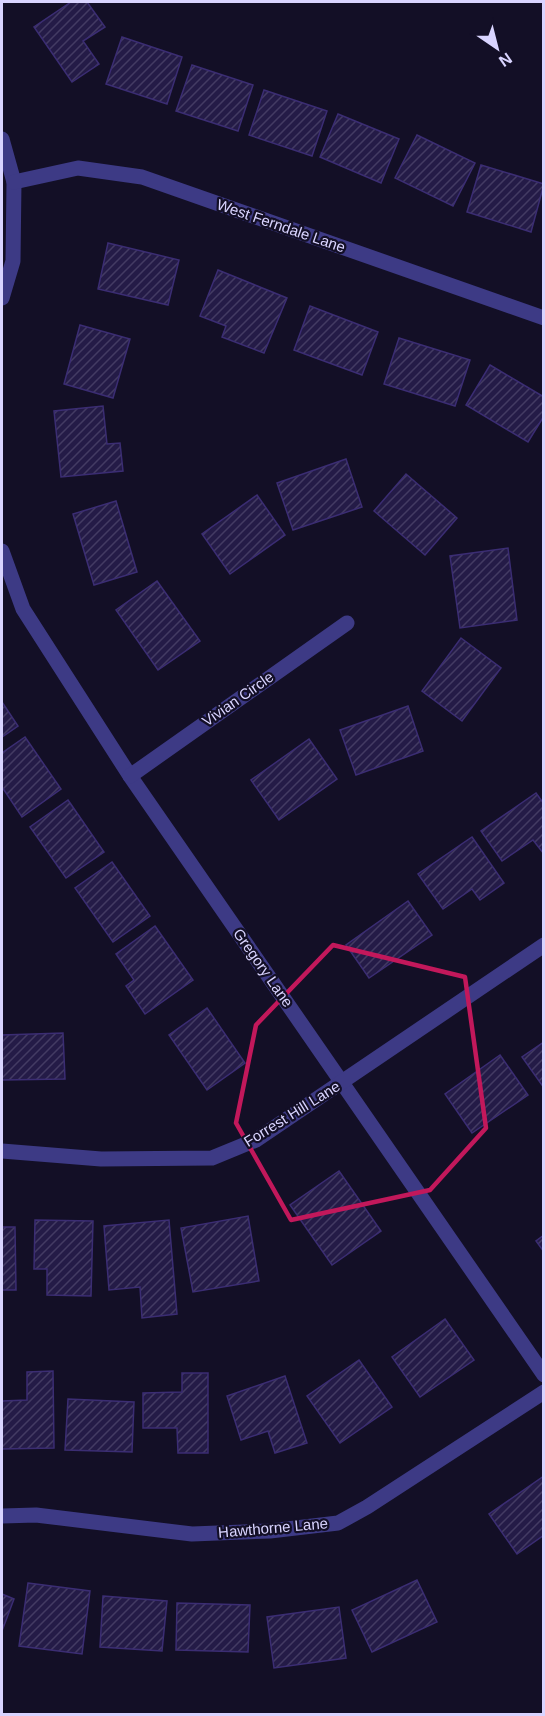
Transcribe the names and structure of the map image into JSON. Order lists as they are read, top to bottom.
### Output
{
  "streets": {
    "street": [
      "West Ferndale Lane",
      "Vivian Circle",
      "Gregory Lane",
      "Forrest Hill Lane",
      "Hawthorne Lane"
    ]
  },
  "crossings": [
    ["Vivian Circle", "Gregory Lane"],
    ["Gregory Lane", "Forrest Hill Lane"]
  ],
  "north": "bottom right"
}
